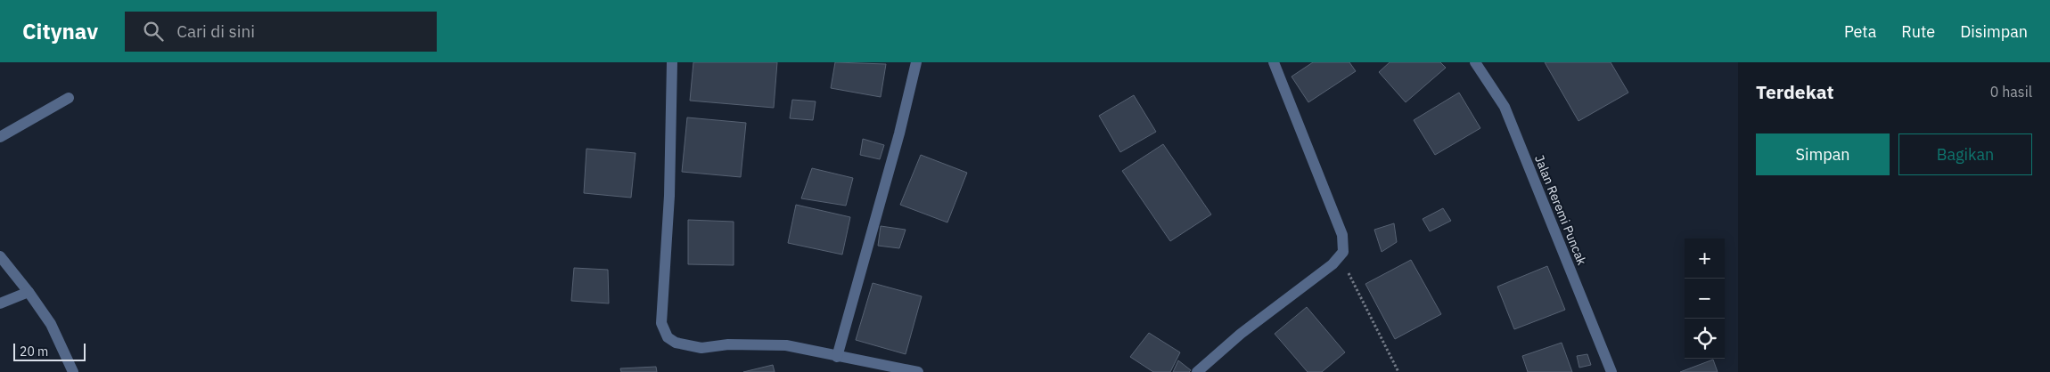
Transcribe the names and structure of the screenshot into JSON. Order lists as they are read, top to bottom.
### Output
{
  "streets": {
    "street": ["Jalan Reremi Puncak"]
  },
  "scale_bar": "20 m",
  "page": {
    "header": "Citynav",
    "search": "Cari di sini",
    "nav": ["Peta", "Rute", "Disimpan"],
    "heading": ["Terdekat", "0 hasil"],
    "buttons": ["Simpan", "Bagikan"],
    "map_buttons": ["+", "−"],
    "scale": "20 m"
  }
}
